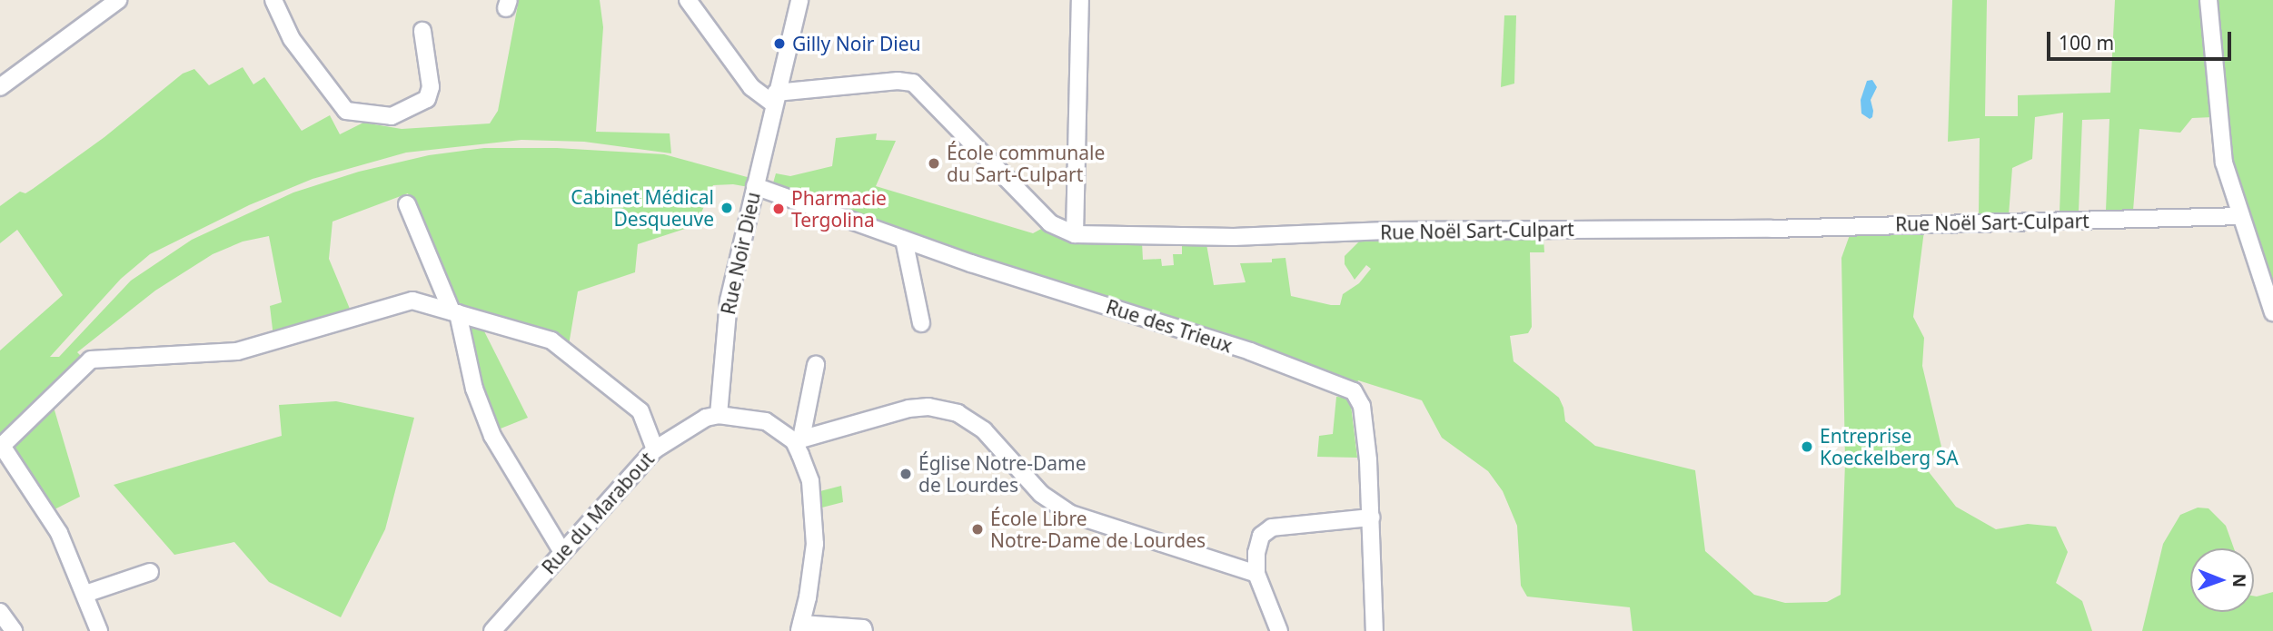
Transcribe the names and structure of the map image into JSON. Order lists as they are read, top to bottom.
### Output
{
  "streets": {
    "street": [
      "Rue Noël Sart-Culpart",
      "Rue Noir Dieu",
      "Rue des Trieux",
      "Rue du Marabout"
    ]
  },
  "crossings": [
    ["Rue Noël Sart-Culpart", "Rue Noir Dieu"],
    ["Rue Noir Dieu", "Rue des Trieux"],
    ["Rue Noir Dieu", "Rue du Marabout"]
  ],
  "places": [
    "Gilly Noir Dieu",
    "École communale du Sart-Culpart",
    "Cabinet Médical Desqueuve",
    "Pharmacie Tergolina",
    "Entreprise Koeckelberg SA",
    "Église Notre-Dame de Lourdes",
    "École Libre Notre-Dame de Lourdes"
  ],
  "scale_bar": "100 m",
  "north": "right"
}
